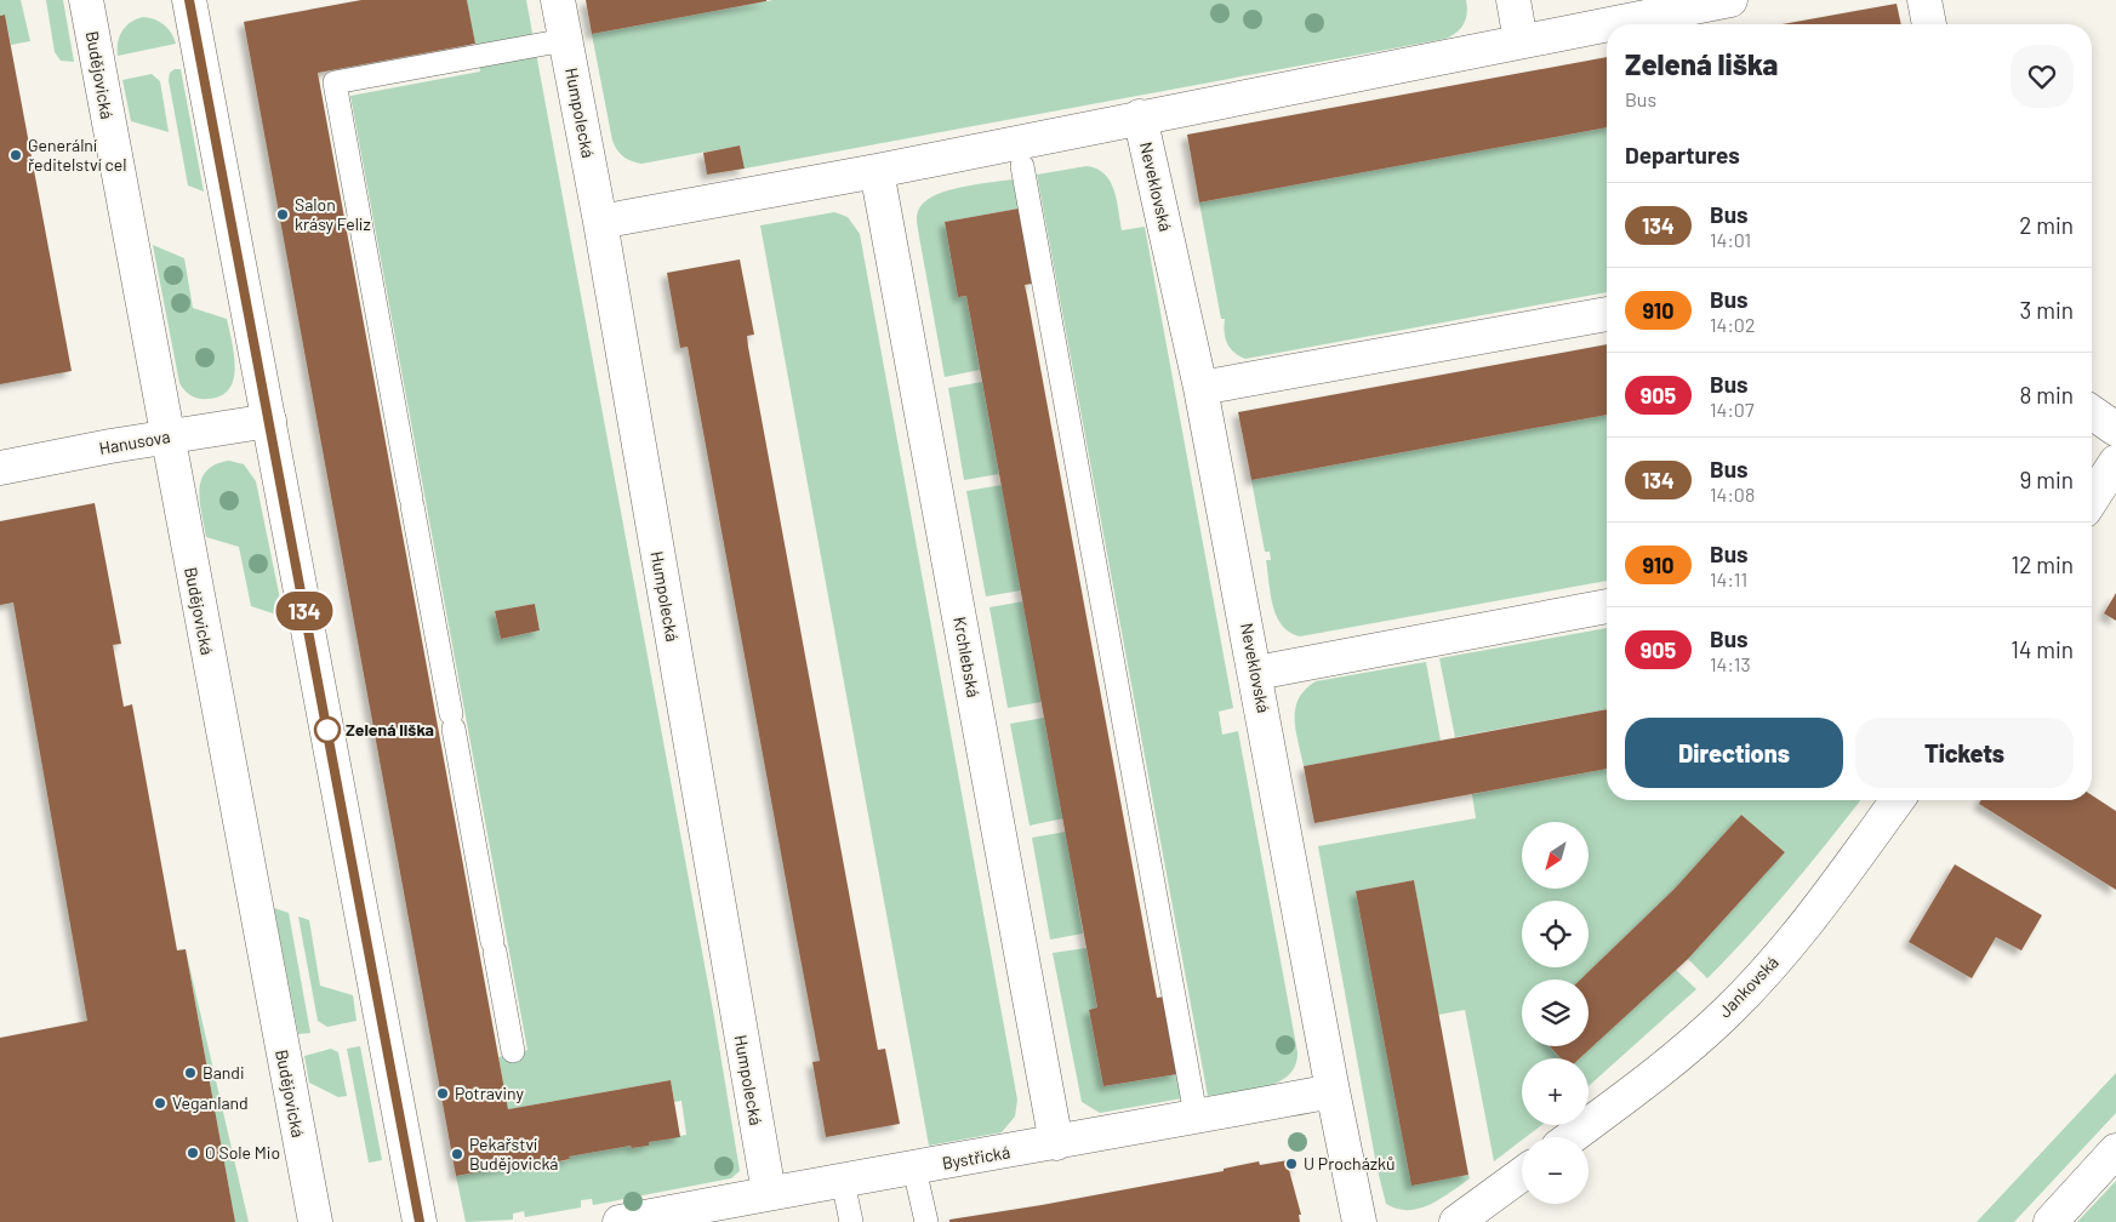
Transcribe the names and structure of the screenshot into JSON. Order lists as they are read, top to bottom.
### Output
{
  "streets": {
    "street": [
      "Budějovická",
      "Humpolecká",
      "Neveklovská",
      "Hanusova",
      "Krchlebská",
      "Jankovská",
      "Bystřická"
    ]
  },
  "crossings": [
    ["Budějovická", "Hanusova"],
    ["Humpolecká", "Bystřická"],
    ["Neveklovská", "Bystřická"],
    ["Krchlebská", "Bystřická"]
  ],
  "places": [
    "Generální ředitelství cel",
    "Salon krásy Feliz",
    "Zelená liška",
    "Bandi",
    "Potraviny",
    "Veganland",
    "O Sole Mio",
    "Pekařství Budějovická",
    "U Procházků"
  ],
  "lines": ["bus line 134"],
  "north": "bottom left",
  "page": {
    "on_map": "134",
    "heading": [
      ["Zelená liška", "Bus"],
      "Departures"
    ],
    "list": [
      {
        "mark": "134",
        "name": "Bus",
        "note": "14:01",
        "value": "2 min"
      },
      {
        "mark": "910",
        "name": "Bus",
        "note": "14:02",
        "value": "3 min"
      },
      {
        "mark": "905",
        "name": "Bus",
        "note": "14:07",
        "value": "8 min"
      },
      {
        "mark": "134",
        "name": "Bus",
        "note": "14:08",
        "value": "9 min"
      },
      {
        "mark": "910",
        "name": "Bus",
        "note": "14:11",
        "value": "12 min"
      },
      {
        "mark": "905",
        "name": "Bus",
        "note": "14:13",
        "value": "14 min"
      }
    ],
    "buttons": ["Directions", "Tickets"],
    "map_buttons": ["+", "−"]
  }
}
